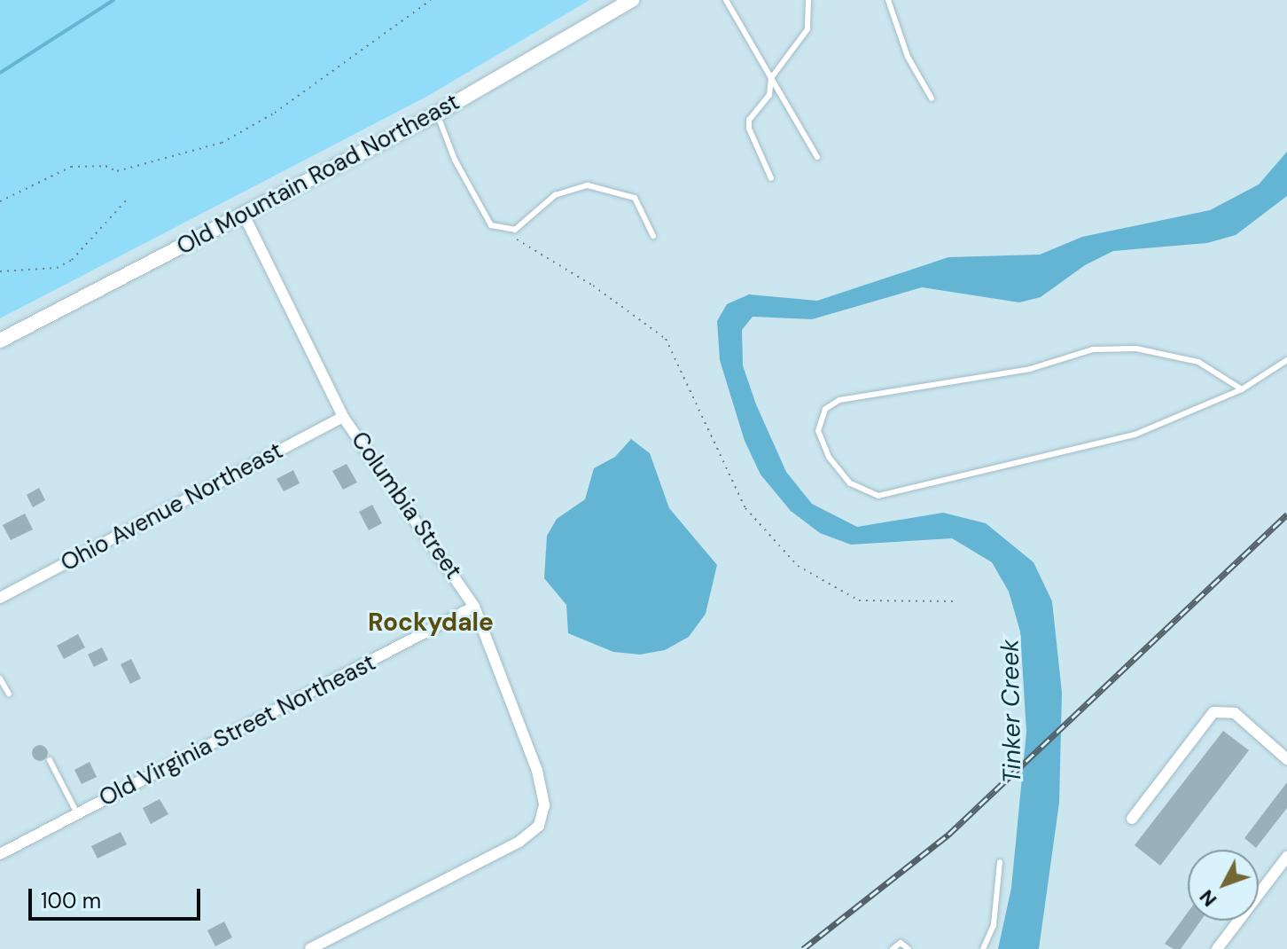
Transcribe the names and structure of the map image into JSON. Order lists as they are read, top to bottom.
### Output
{
  "streets": {
    "street": [
      "Old Mountain Road Northeast",
      "Columbia Street",
      "Ohio Avenue Northeast",
      "Old Virginia Street Northeast"
    ]
  },
  "crossings": [
    ["Old Mountain Road Northeast", "Columbia Street"],
    ["Columbia Street", "Ohio Avenue Northeast"],
    ["Columbia Street", "Old Virginia Street Northeast"]
  ],
  "districts": ["Rockydale"],
  "water": ["Tinker Creek"],
  "scale_bar": "100 m",
  "north": "bottom left"
}
